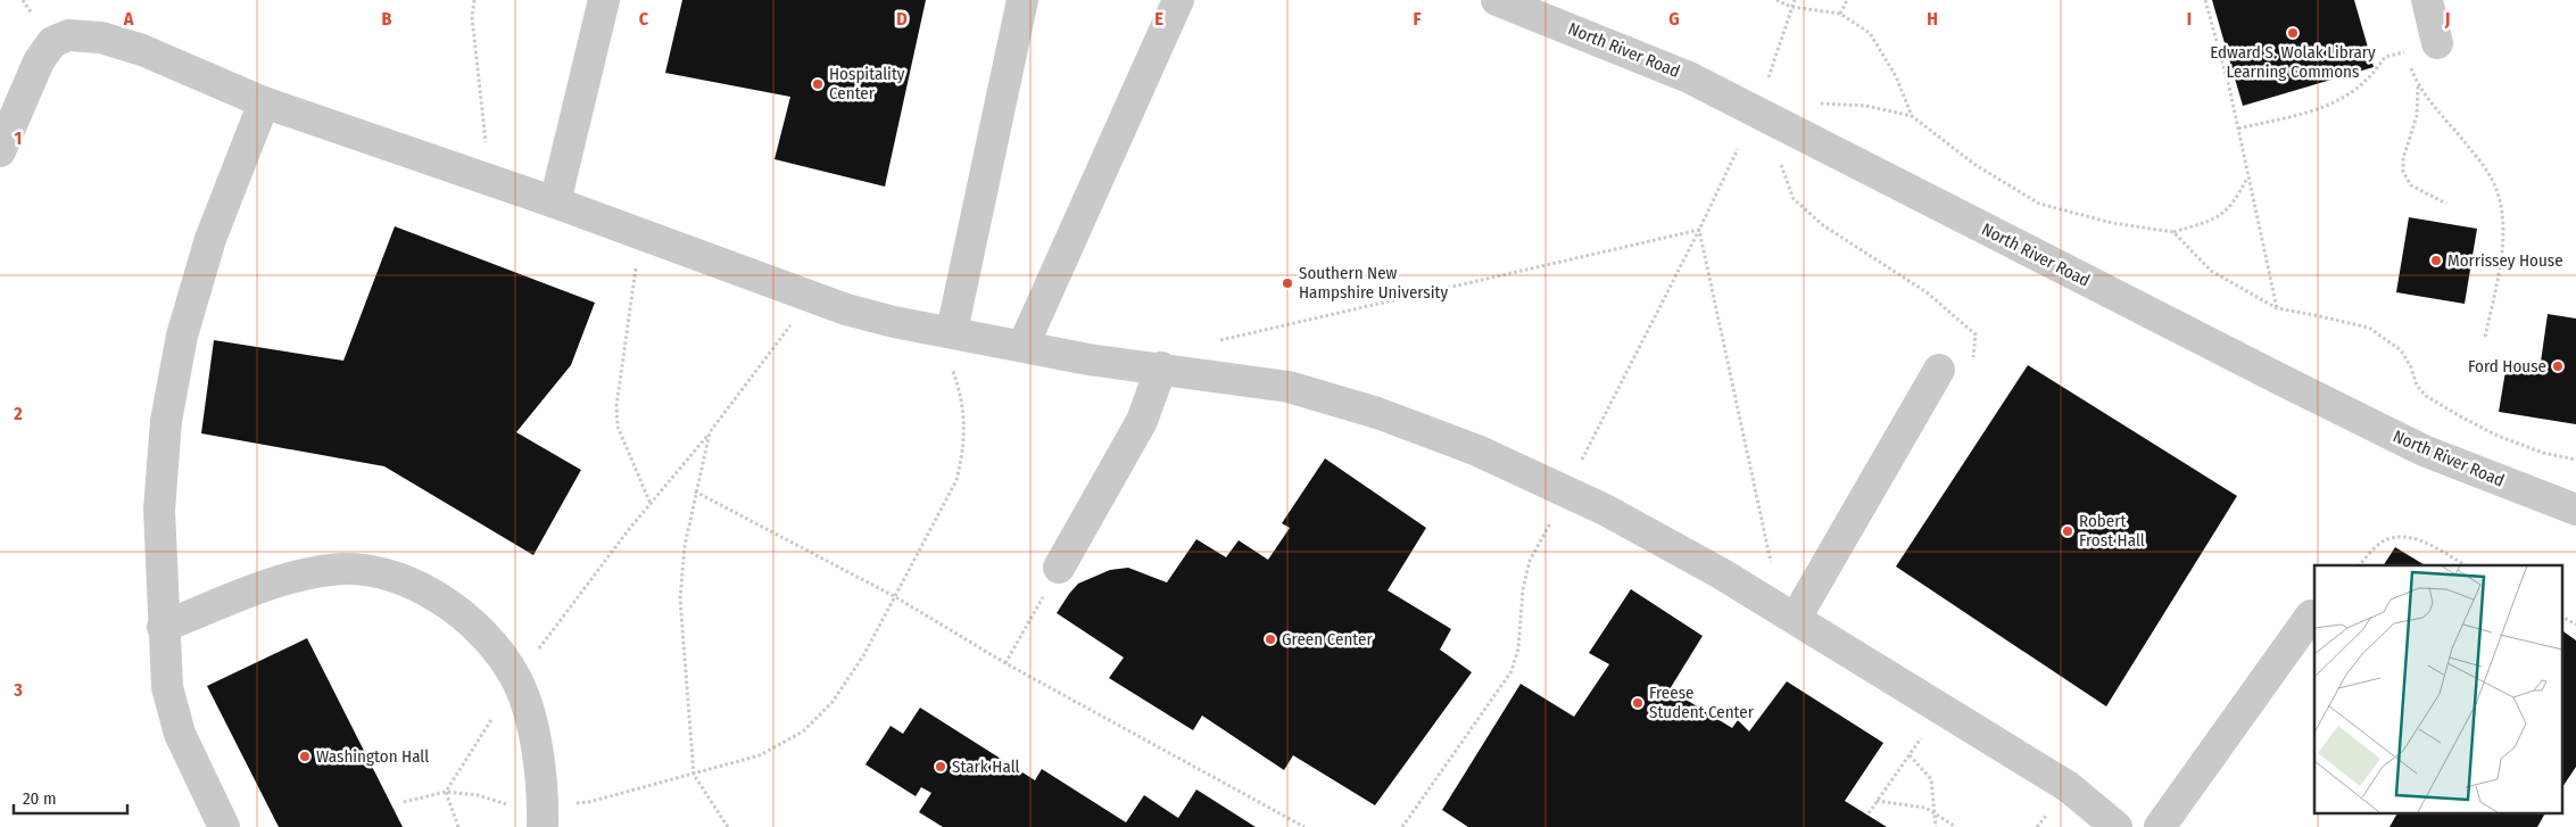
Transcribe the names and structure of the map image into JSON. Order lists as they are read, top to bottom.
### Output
{
  "streets": {
    "street": ["North River Road"]
  },
  "places": [
    "Edward S. Wolak Library Learning Commons",
    "Hospitality Center",
    "Morrissey House",
    "Southern New Hampshire University",
    "Ford House",
    "Robert Frost Hall",
    "Green Center",
    "Freese Student Center",
    "Washington Hall",
    "Stark Hall"
  ],
  "scale_bar": "20 m",
  "grid": {
    "columns": [
      "A",
      "B",
      "C",
      "D",
      "E",
      "F",
      "G",
      "H",
      "I",
      "J"
    ],
    "rows": ["1", "2", "3"]
  }
}
